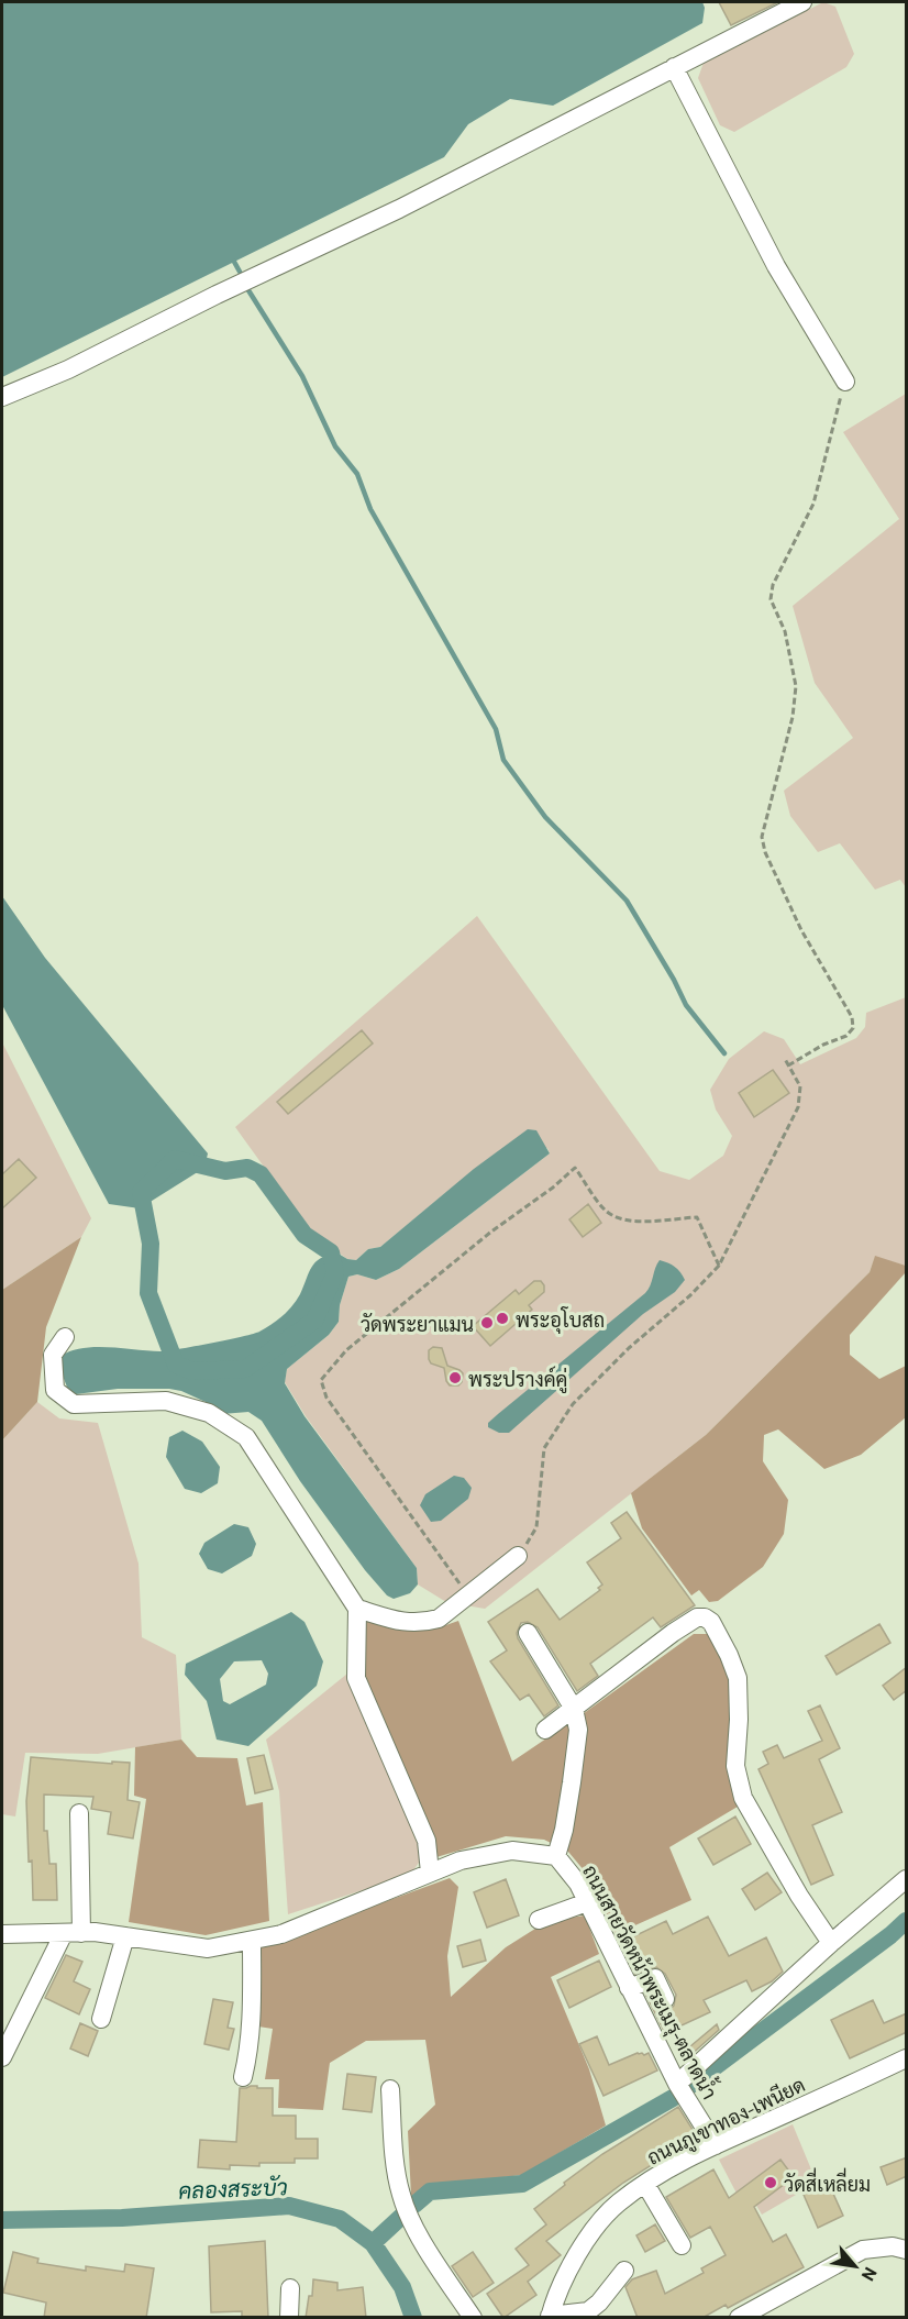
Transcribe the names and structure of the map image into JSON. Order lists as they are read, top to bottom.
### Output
{
  "streets": {
    "street": ["ถนนสายวัดหน้าพระเมรุ-ตลาดน้ำ", "ถนนภูเขาทอง-เพนียด"]
  },
  "crossings": [
    ["ถนนสายวัดหน้าพระเมรุ-ตลาดน้ำ", "ถนนภูเขาทอง-เพนียด"]
  ],
  "water": ["คลองสระบัว"],
  "places": [
    "พระอุโบสถ",
    "วัดพระยาแมน",
    "พระปรางค์คู่",
    "วัดสี่เหลี่ยม"
  ],
  "north": "bottom right"
}
